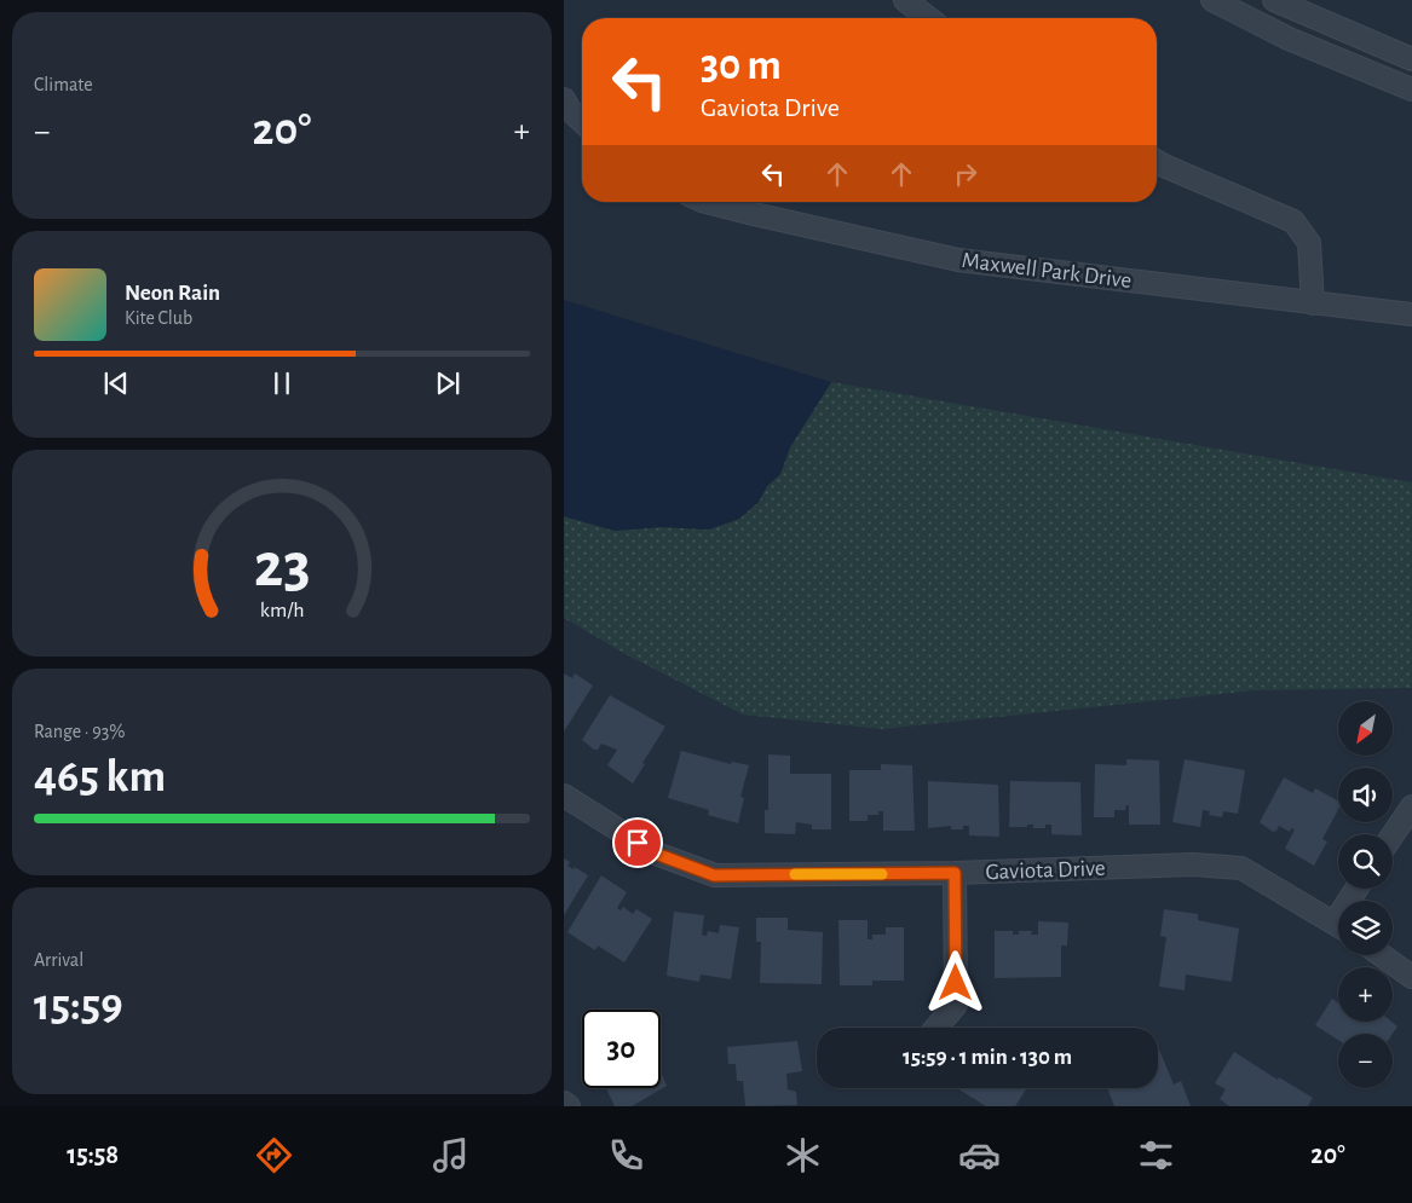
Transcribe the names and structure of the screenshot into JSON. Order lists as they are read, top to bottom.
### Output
{
  "streets": {
    "street": ["Maxwell Park Drive", "Gaviota Drive"]
  },
  "north": "bottom left",
  "page": {
    "tile": [
      "Climate",
      ["Range · 93%", "465 km"],
      ["Arrival", "15:59"]
    ],
    "turn": ["30 m", "Gaviota Drive"],
    "heat": ["−", "20°", "+"],
    "song": ["Neon Rain", "Kite Club"],
    "map_buttons": ["+", "−"],
    "limit": "30",
    "trip": "15:59 · 1 min · 130 m",
    "tabs": ["15:58", "20°"],
    "gauge": ["23", "km/h"]
  }
}
